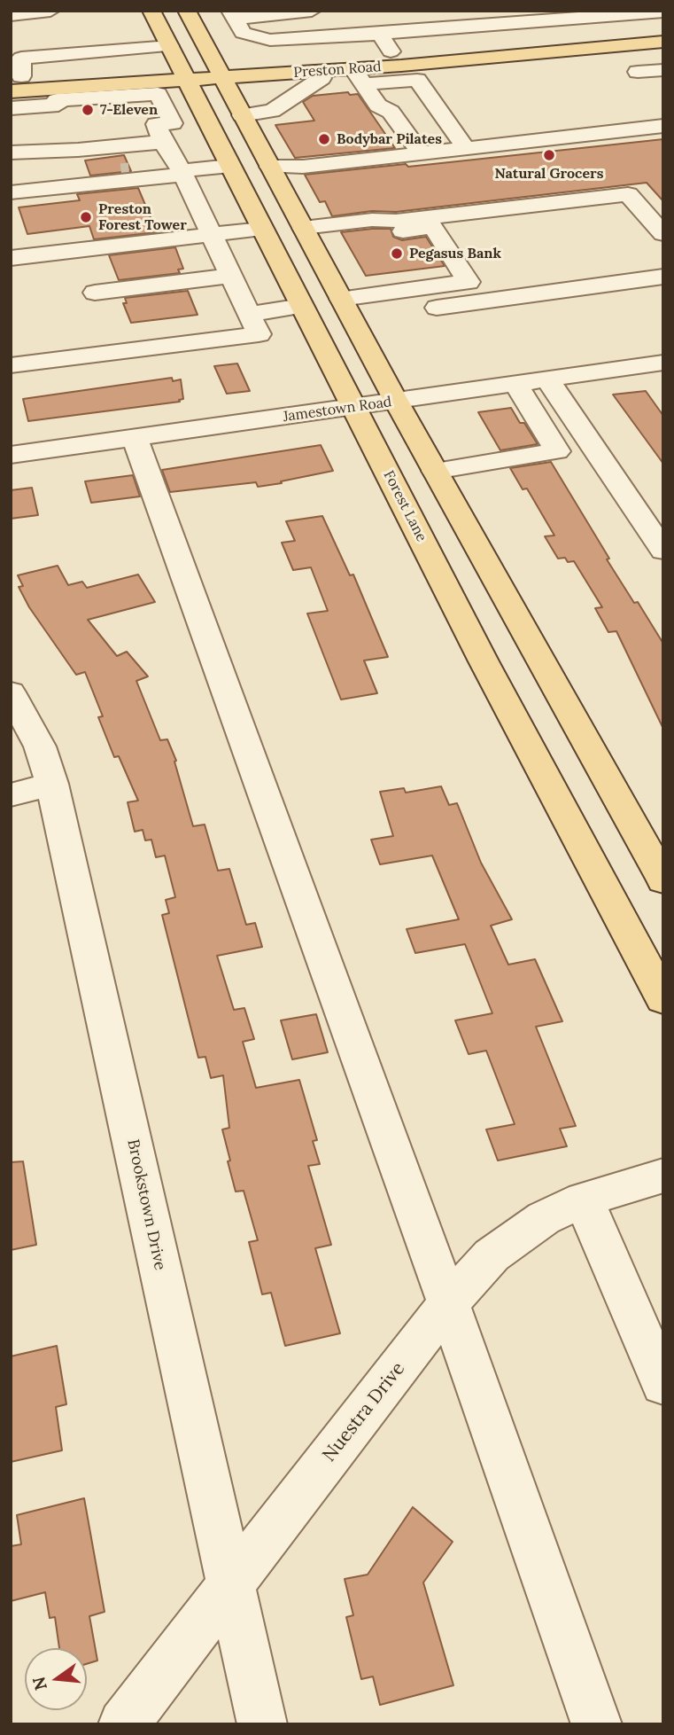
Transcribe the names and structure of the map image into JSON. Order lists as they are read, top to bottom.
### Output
{
  "streets": {
    "main road": ["Preston Road", "Forest Lane"],
    "street": ["Jamestown Road", "Brookstown Drive", "Nuestra Drive"]
  },
  "crossings": [
    ["Preston Road", "Forest Lane"],
    ["Jamestown Road", "Forest Lane"],
    ["Brookstown Drive", "Nuestra Drive"]
  ],
  "places": [
    "7-Eleven",
    "Bodybar Pilates",
    "Natural Grocers",
    "Preston Forest Tower",
    "Pegasus Bank"
  ],
  "north": "left"
}
